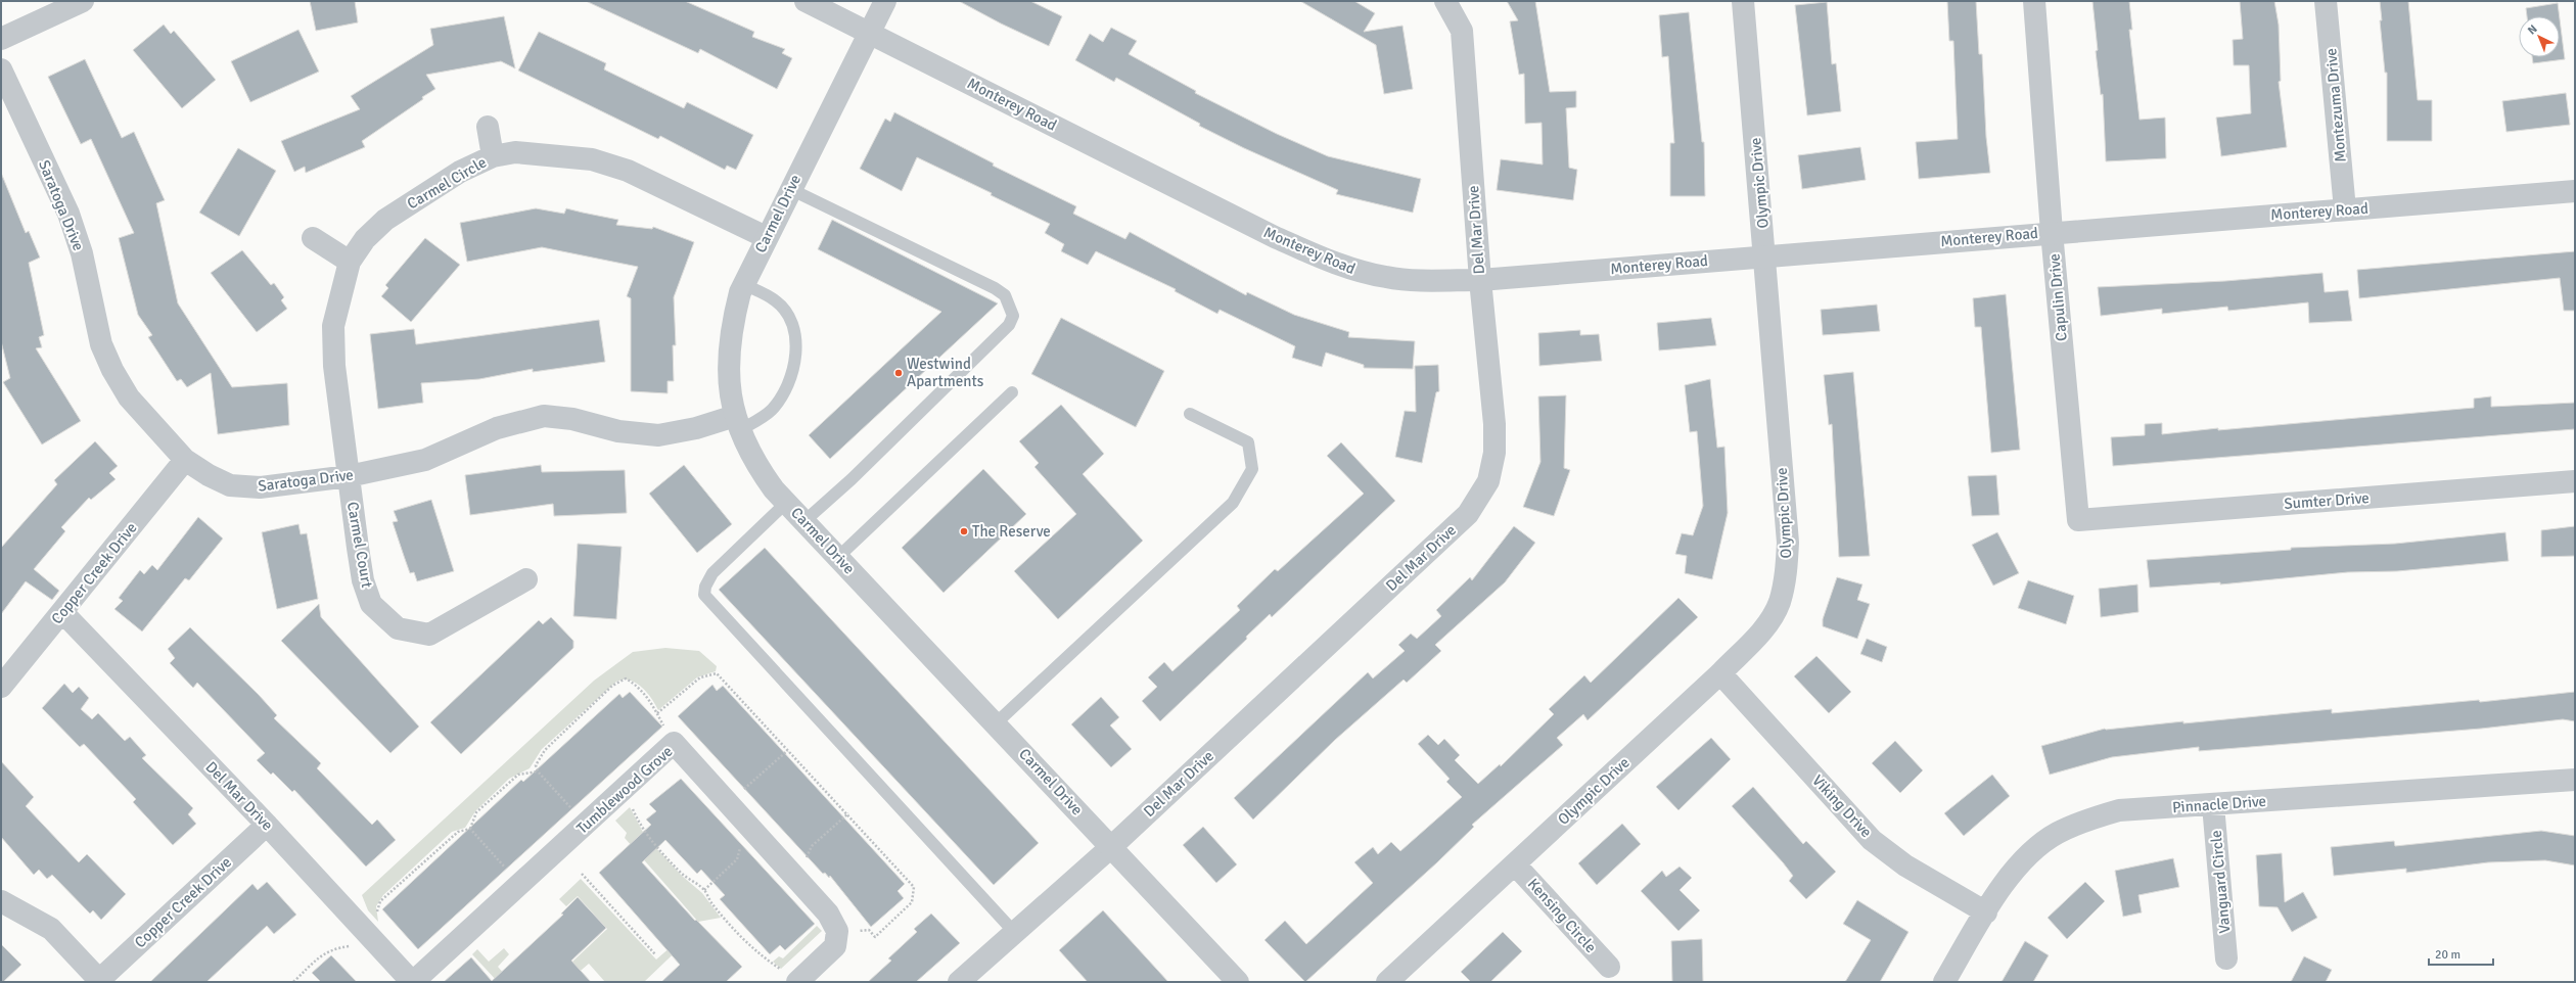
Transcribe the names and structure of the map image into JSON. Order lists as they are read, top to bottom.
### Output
{
  "streets": {
    "street": [
      "Monterey Road",
      "Montezuma Drive",
      "Carmel Circle",
      "Olympic Drive",
      "Saratoga Drive",
      "Carmel Drive",
      "Del Mar Drive",
      "Capulin Drive",
      "Sumter Drive",
      "Carmel Court",
      "Copper Creek Drive",
      "Tumblewood Grove",
      "Pinnacle Drive",
      "Viking Drive",
      "Vanguard Circle",
      "Kensing Circle"
    ]
  },
  "crossings": [
    ["Monterey Road", "Montezuma Drive"],
    ["Monterey Road", "Olympic Drive"],
    ["Monterey Road", "Carmel Drive"],
    ["Monterey Road", "Del Mar Drive"],
    ["Monterey Road", "Capulin Drive"],
    ["Carmel Circle", "Saratoga Drive"],
    ["Carmel Circle", "Carmel Drive"],
    ["Carmel Circle", "Carmel Court"],
    ["Olympic Drive", "Viking Drive"],
    ["Olympic Drive", "Kensing Circle"],
    ["Saratoga Drive", "Carmel Drive"],
    ["Saratoga Drive", "Carmel Court"],
    ["Saratoga Drive", "Copper Creek Drive"],
    ["Carmel Drive", "Del Mar Drive"],
    ["Del Mar Drive", "Copper Creek Drive"],
    ["Del Mar Drive", "Tumblewood Grove"],
    ["Capulin Drive", "Sumter Drive"],
    ["Pinnacle Drive", "Viking Drive"],
    ["Pinnacle Drive", "Vanguard Circle"]
  ],
  "places": ["Westwind Apartments", "The Reserve"],
  "scale_bar": "20 m",
  "north": "top left"
}
